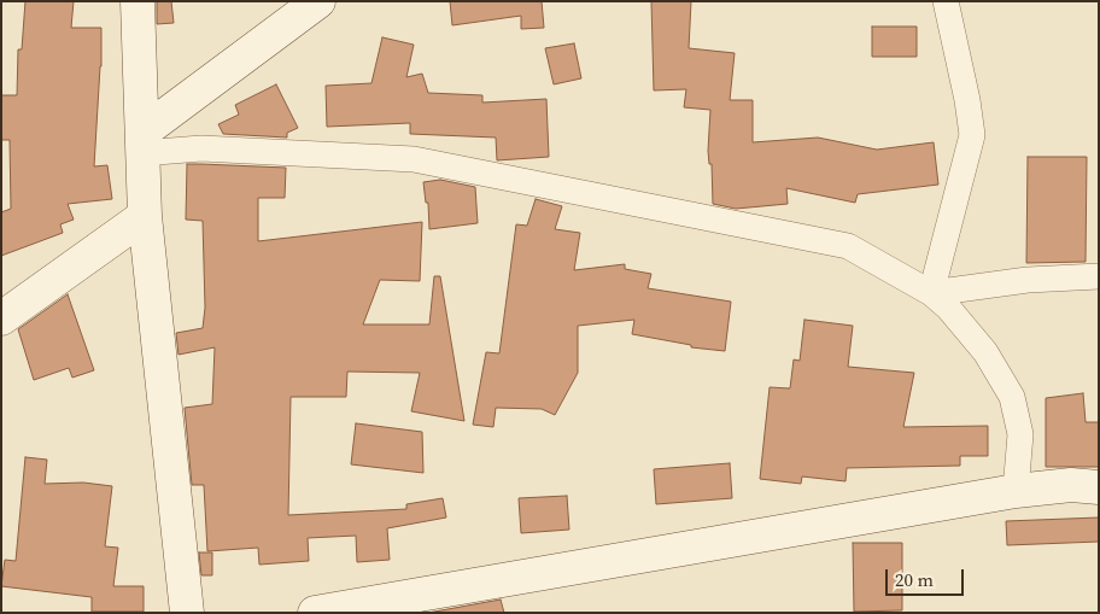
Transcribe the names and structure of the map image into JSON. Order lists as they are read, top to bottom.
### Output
{
  "scale_bar": "20 m"
}
